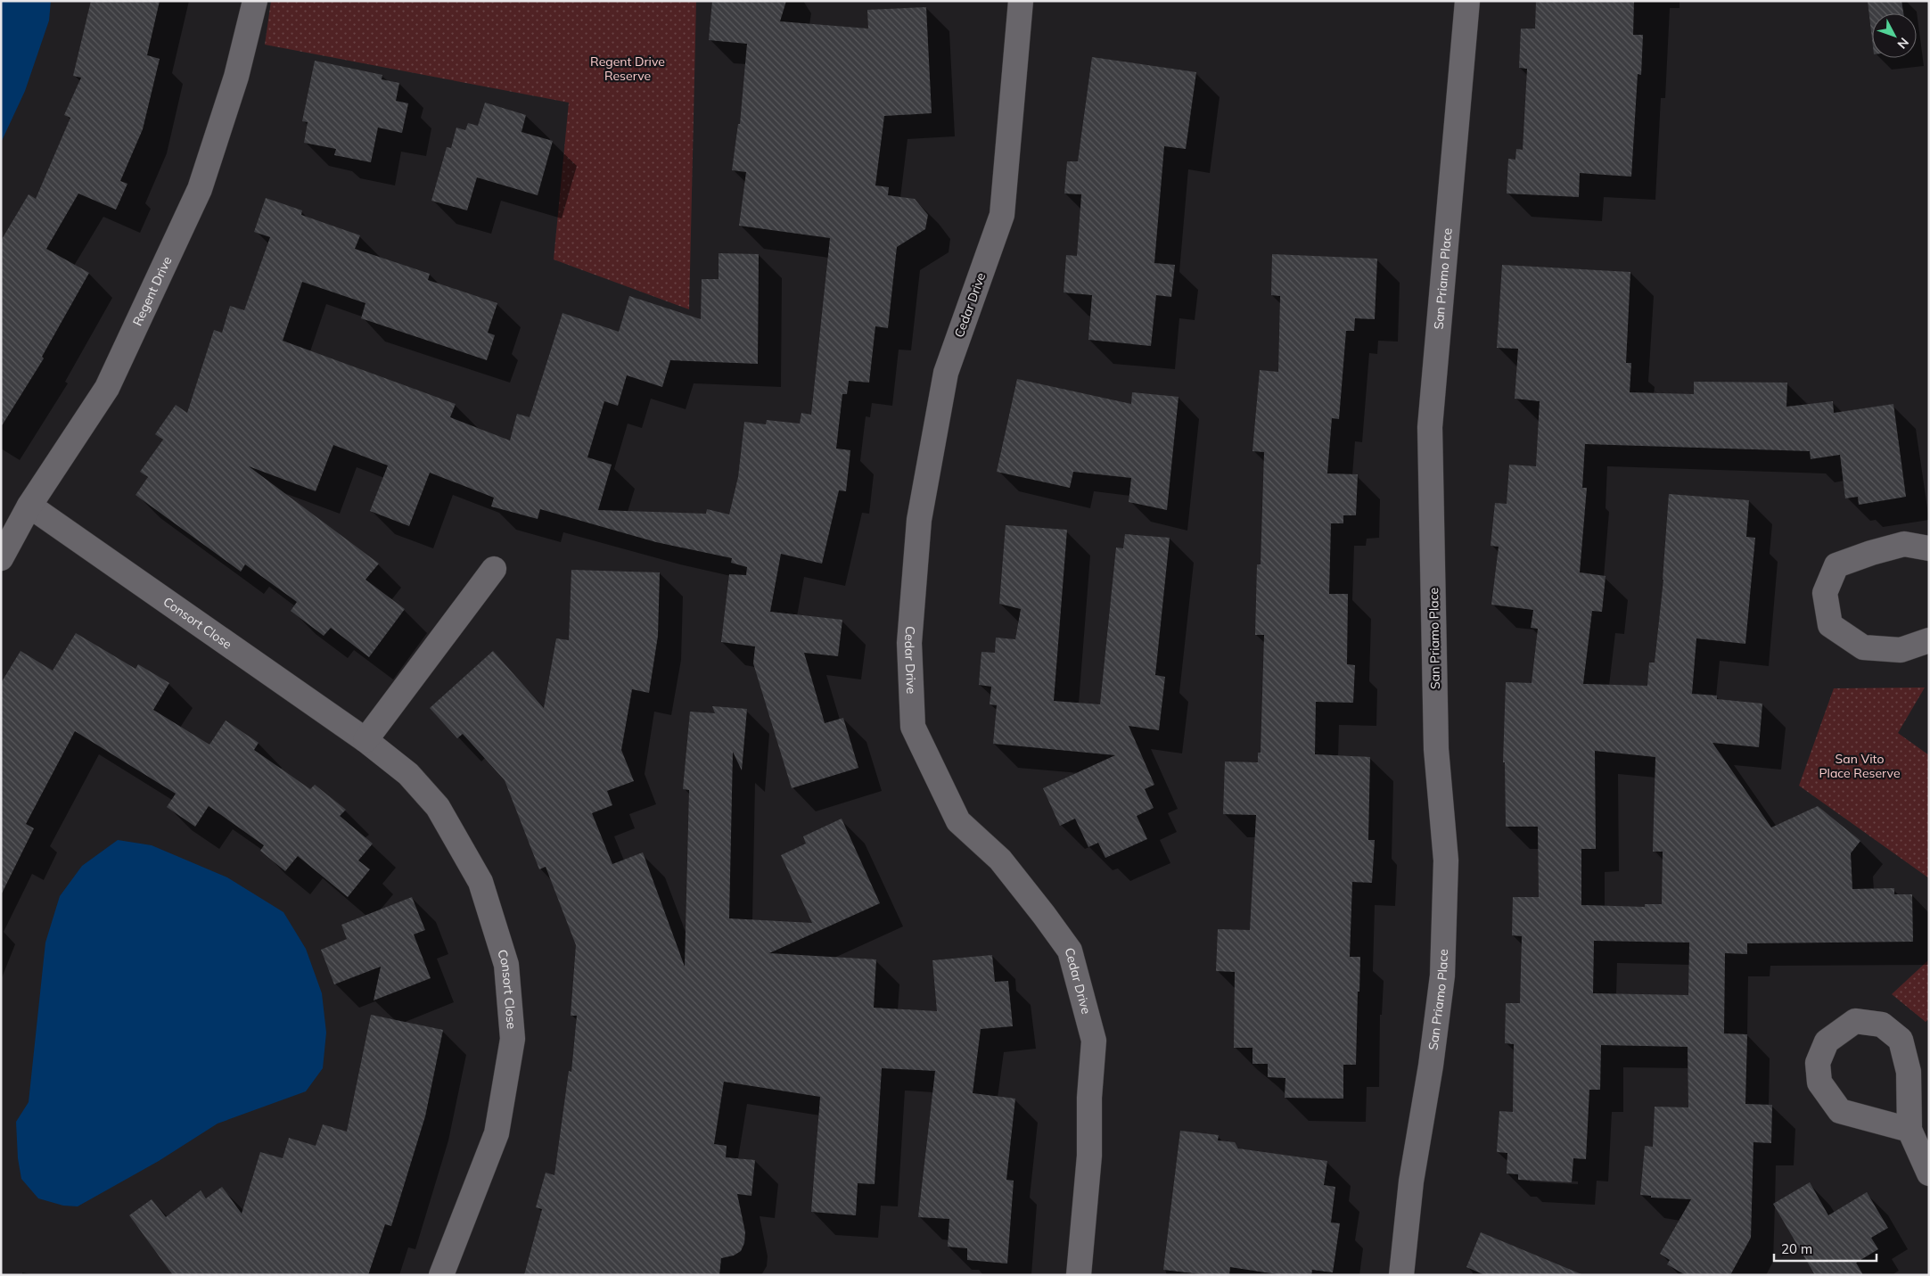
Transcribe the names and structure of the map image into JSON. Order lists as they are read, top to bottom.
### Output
{
  "streets": {
    "street": [
      "San Priamo Place",
      "Regent Drive",
      "Cedar Drive",
      "Consort Close"
    ]
  },
  "crossings": [
    ["Regent Drive", "Consort Close"]
  ],
  "parks": ["Regent Drive Reserve", "San Vito Place Reserve"],
  "scale_bar": "20 m",
  "north": "bottom right"
}
